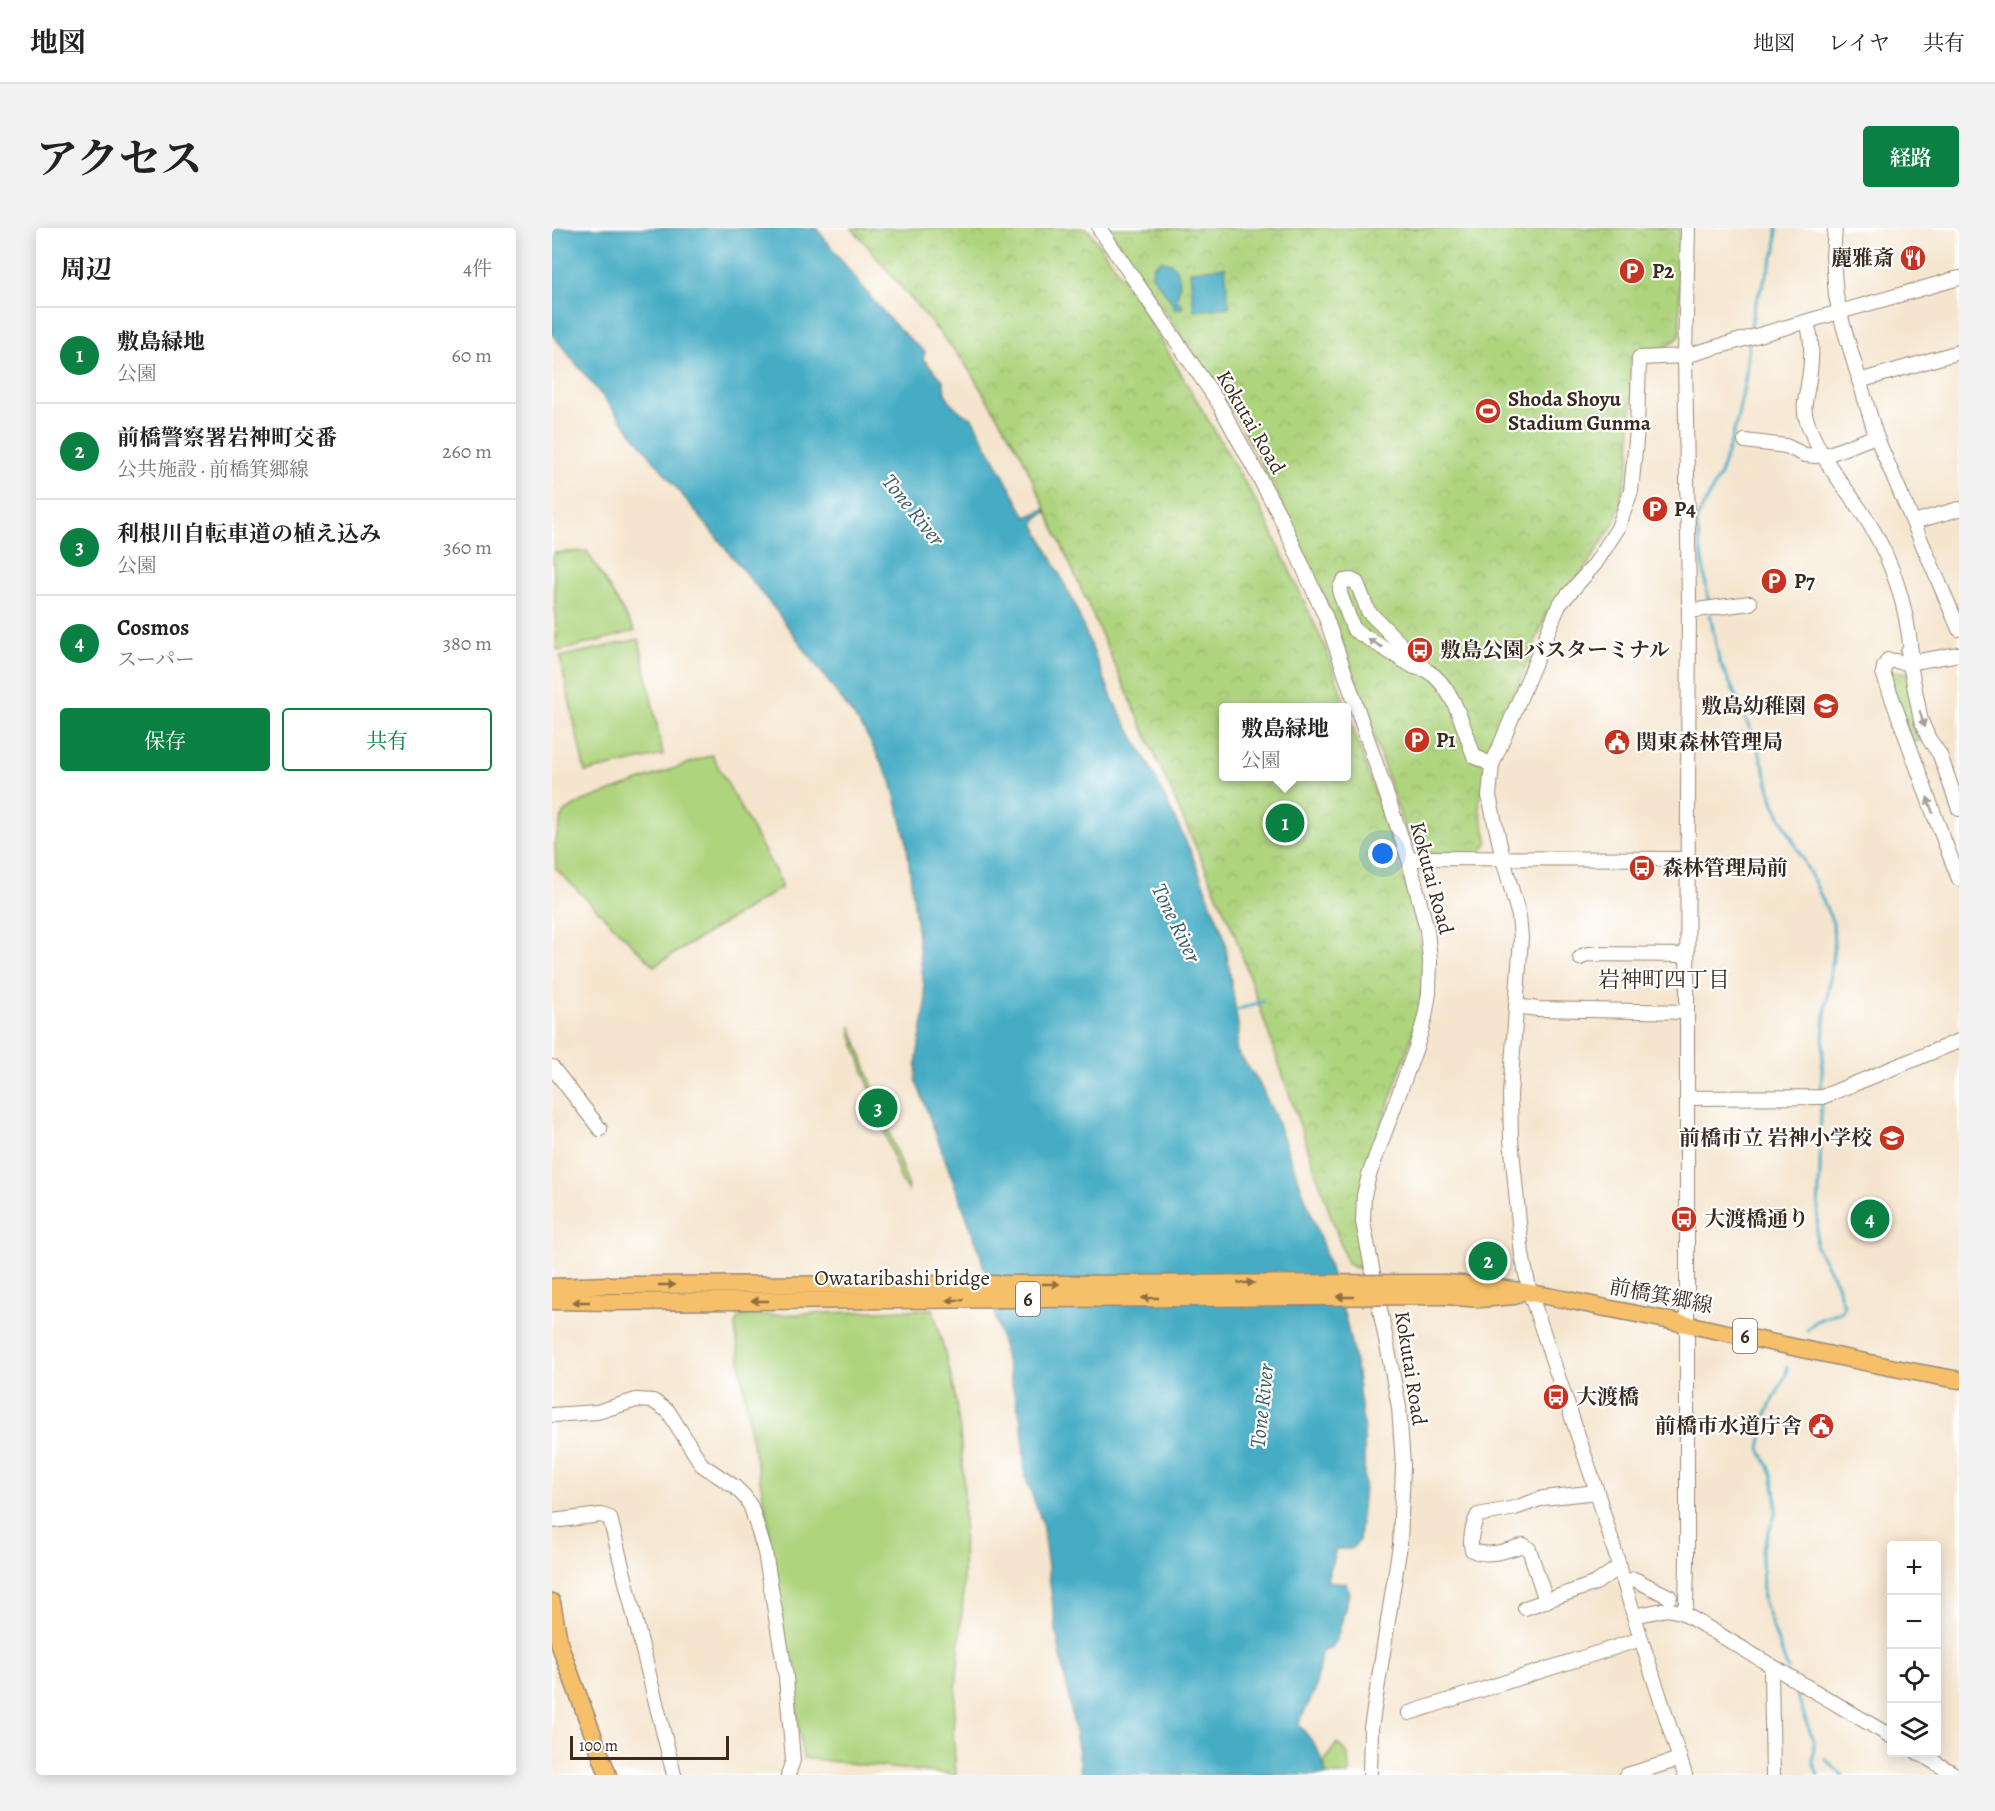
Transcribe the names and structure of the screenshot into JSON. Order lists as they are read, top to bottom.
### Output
{
  "streets": {
    "main road": ["Owataribashi bridge", "前橋箕郷線", "6"],
    "street": ["Kokutai Road"]
  },
  "crossings": [
    ["Owataribashi bridge", "前橋箕郷線"],
    ["Owataribashi bridge", "6"]
  ],
  "districts": ["岩神町四丁目"],
  "water": ["Tone River"],
  "places": {
    "restaurant": ["麗雅斎"],
    "parking": [
      "P2",
      "P4",
      "P7",
      "P1"
    ],
    "sports": ["Shoda Shoyu Stadium Gunma"],
    "bus stop": [
      "敷島公園バスターミナル",
      "森林管理局前",
      "大渡橋通り",
      "大渡橋"
    ],
    "school or university": ["敷島幼稚園", "前橋市立 岩神小学校"],
    "public building": ["関東森林管理局", "前橋市水道庁舎"]
  },
  "scale_bar": "100 m",
  "page": {
    "header": "地図",
    "nav": ["地図", "レイヤ", "共有"],
    "title": "アクセス",
    "buttons": [
      "経路",
      ["保存", "共有"]
    ],
    "heading": ["周辺", "4件"],
    "list": [
      {
        "mark": "1",
        "name": "敷島緑地",
        "note": "公園",
        "value": "60 m"
      },
      {
        "mark": "2",
        "name": "前橋警察署岩神町交番",
        "note": "公共施設 · 前橋箕郷線",
        "value": "260 m"
      },
      {
        "mark": "3",
        "name": "利根川自転車道の植え込み",
        "note": "公園",
        "value": "360 m"
      },
      {
        "mark": "4",
        "name": "Cosmos",
        "note": "スーパー",
        "value": "380 m"
      }
    ],
    "popup": ["敷島緑地", "公園"],
    "pins": [
      "1",
      "3",
      "4",
      "2"
    ],
    "map_buttons": ["+", "−"],
    "scale": "100 m"
  }
}
